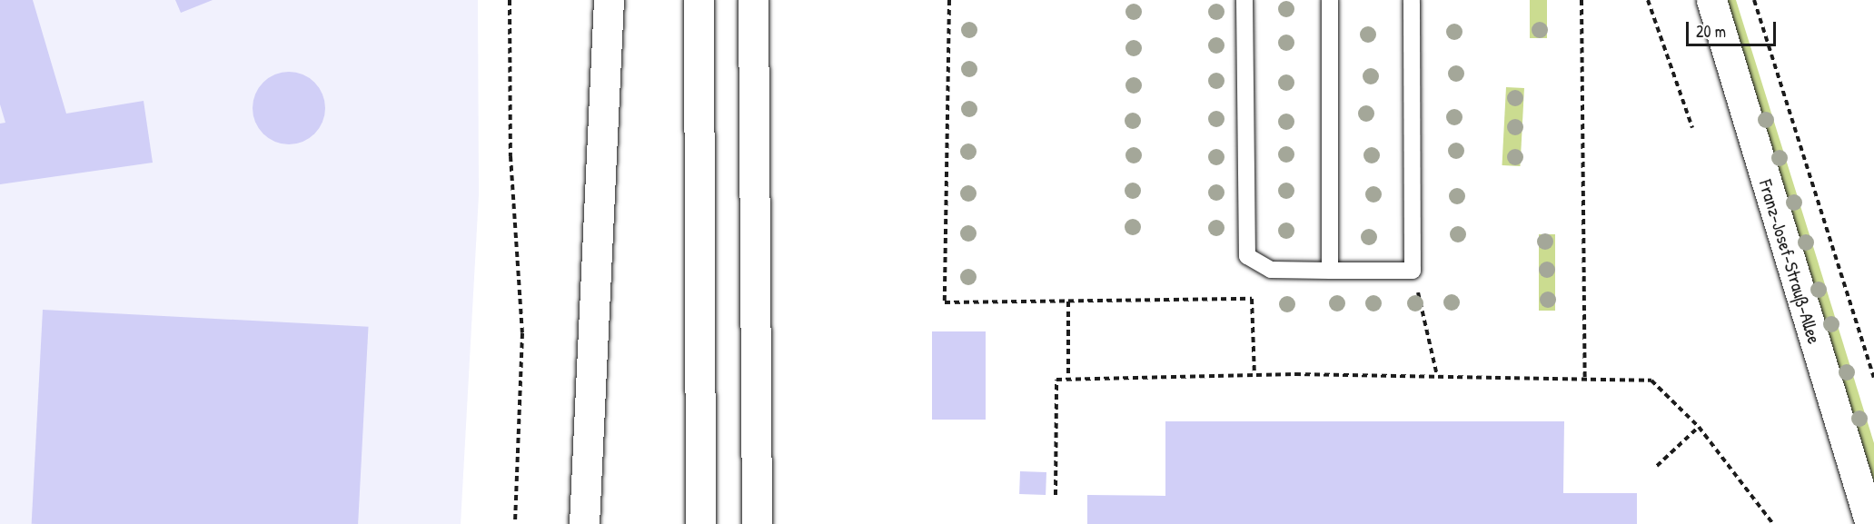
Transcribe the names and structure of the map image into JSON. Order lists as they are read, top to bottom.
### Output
{
  "streets": {
    "main road": ["Franz-Josef-Strauß-Allee"]
  },
  "scale_bar": "20 m"
}
